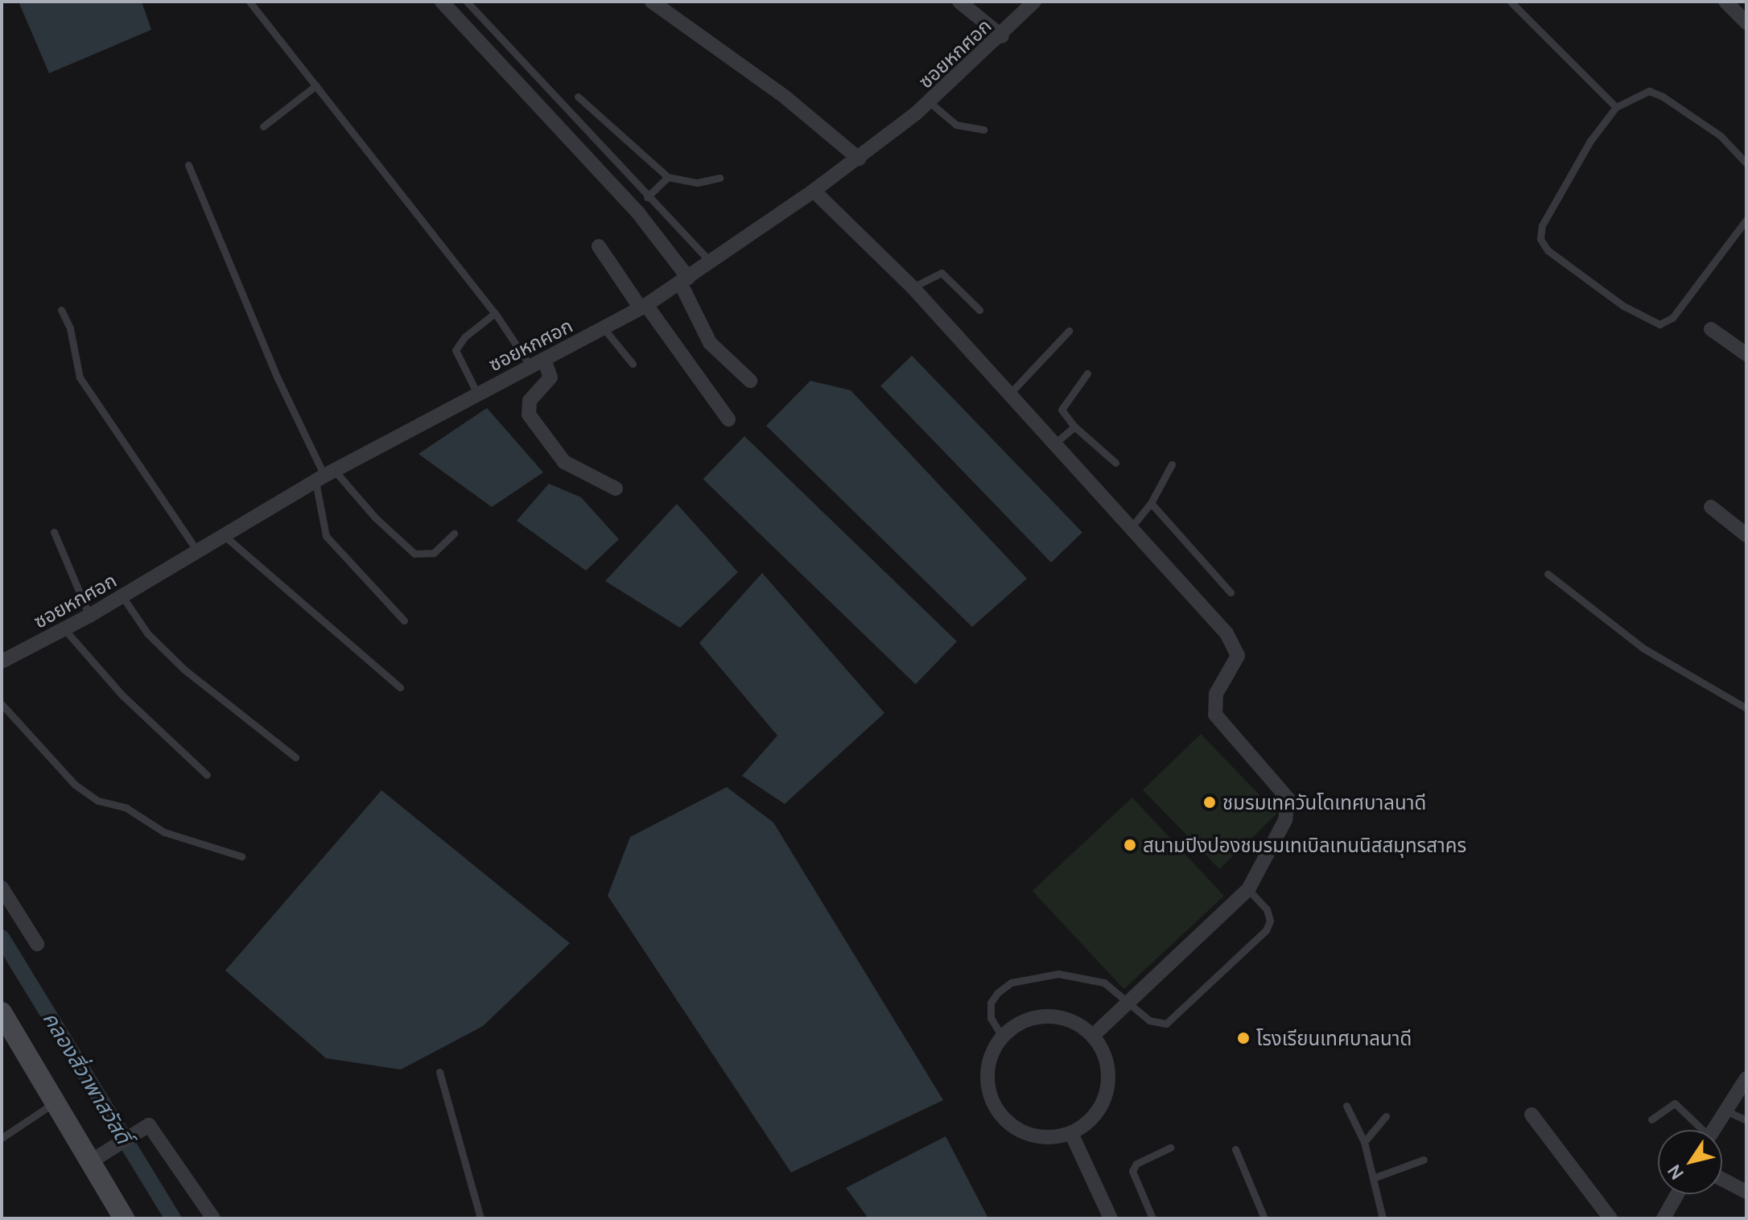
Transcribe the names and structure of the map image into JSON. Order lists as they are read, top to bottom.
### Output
{
  "streets": {
    "street": ["ซอยหกศอก"]
  },
  "water": ["คลองสี่วาพาสวัสดิ์"],
  "places": ["ชมรมเทควันโดเทศบาลนาดี", "สนามปิงปองชมรมเทเบิลเทนนิสสมุทรสาคร", "โรงเรียนเทศบาลนาดี"],
  "north": "bottom left"
}
